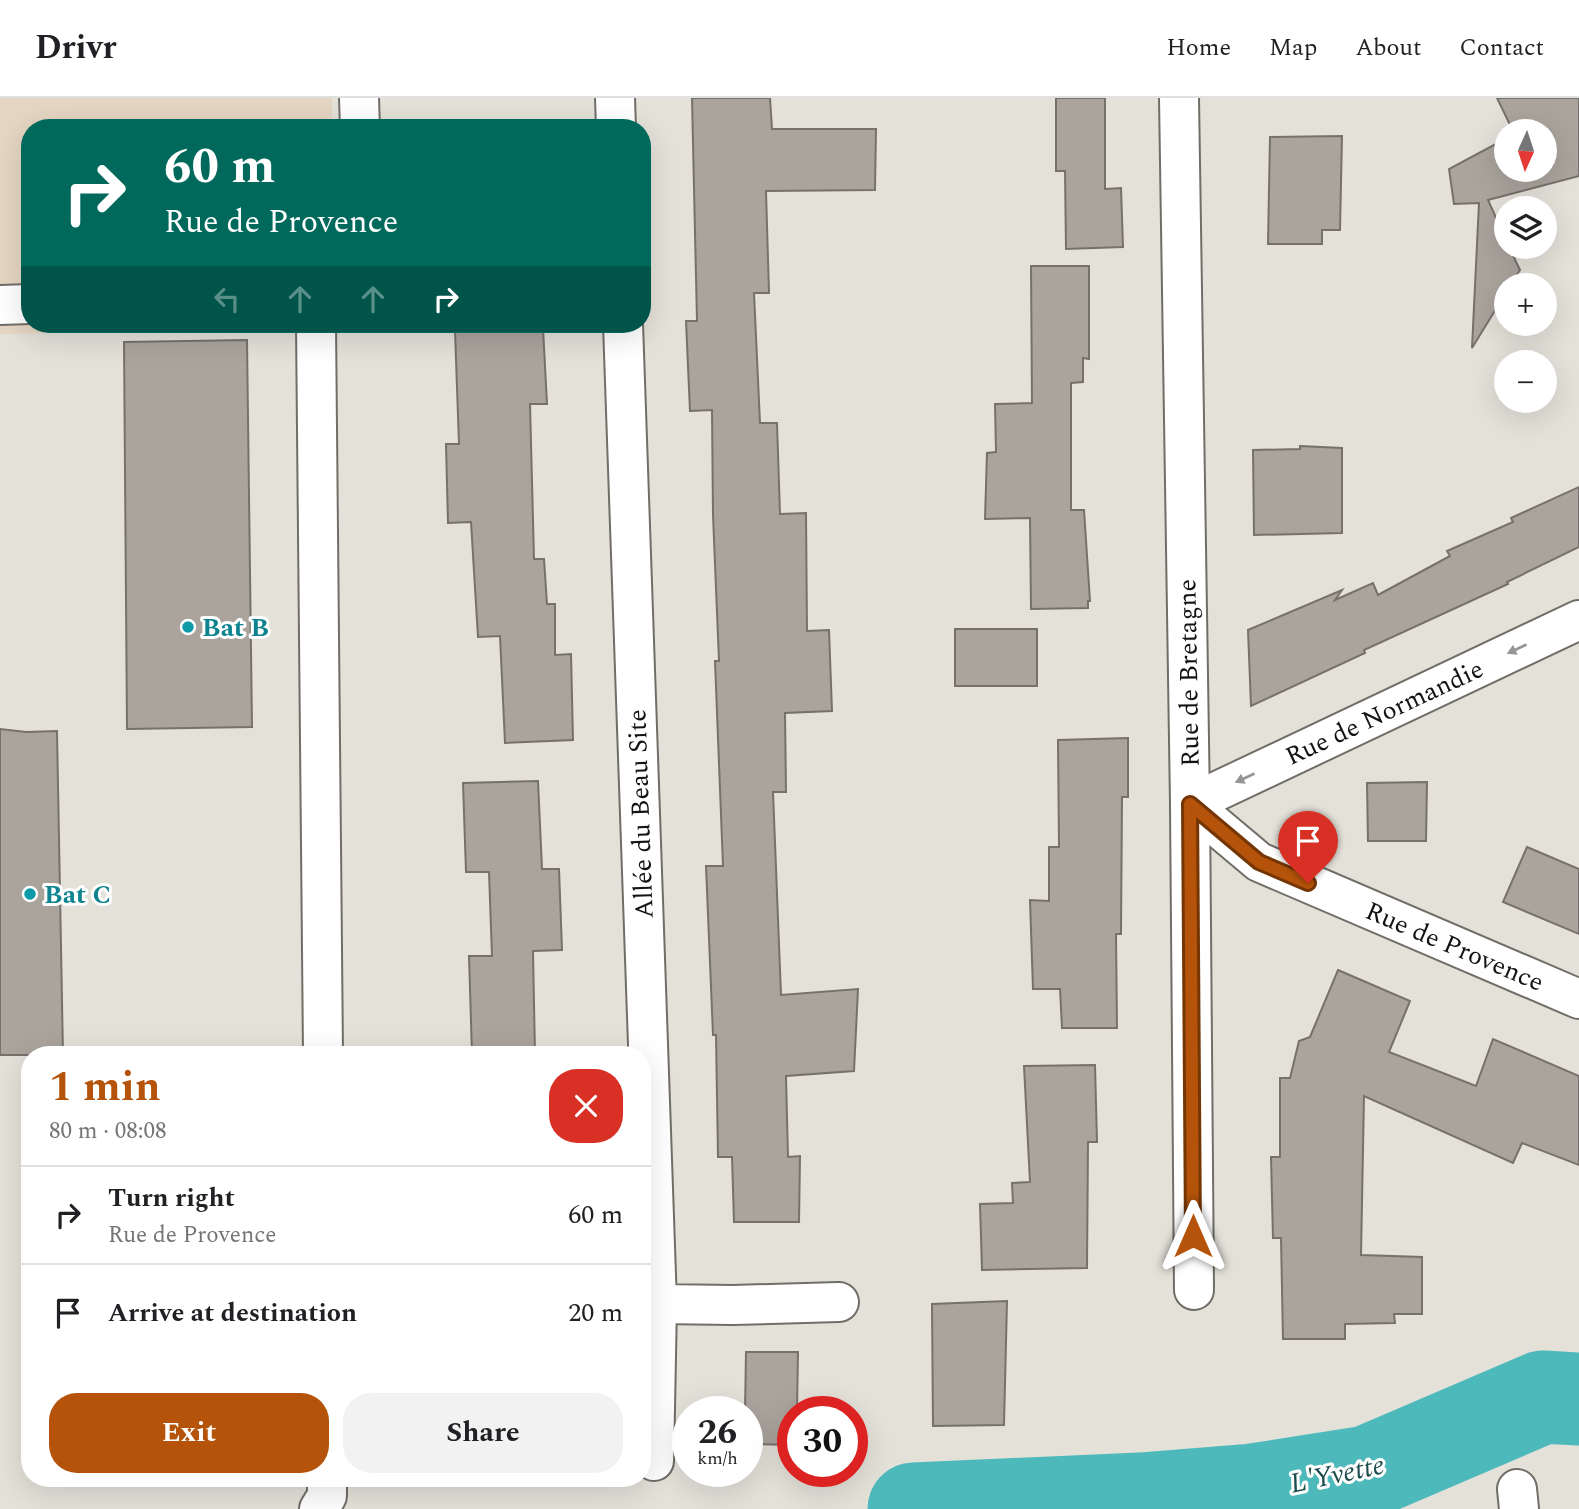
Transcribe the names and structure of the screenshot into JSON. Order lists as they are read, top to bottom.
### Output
{
  "streets": {
    "street": [
      "Rue de Bretagne",
      "Rue de Normandie",
      "Allée du Beau Site",
      "Rue de Provence"
    ]
  },
  "crossings": [
    ["Rue de Bretagne", "Rue de Normandie"],
    ["Rue de Bretagne", "Rue de Provence"],
    ["Rue de Normandie", "Rue de Provence"]
  ],
  "one_way": ["Rue de Normandie"],
  "water": ["L'Yvette"],
  "places": ["Bat B", "Bat C"],
  "north": "bottom",
  "page": {
    "header": "Drivr",
    "nav": [
      "Home",
      "Map",
      "About",
      "Contact"
    ],
    "map_buttons": ["+", "−"],
    "turn": ["60 m", "Rue de Provence"],
    "heading": ["1 min", "80 m · 08:08"],
    "list": [
      {
        "name": "Turn right",
        "note": "Rue de Provence",
        "value": "60 m"
      },
      {
        "name": "Arrive at destination",
        "value": "20 m"
      }
    ],
    "buttons": ["Exit", "Share"],
    "speed": "26 km/h",
    "limit": "30"
  }
}
